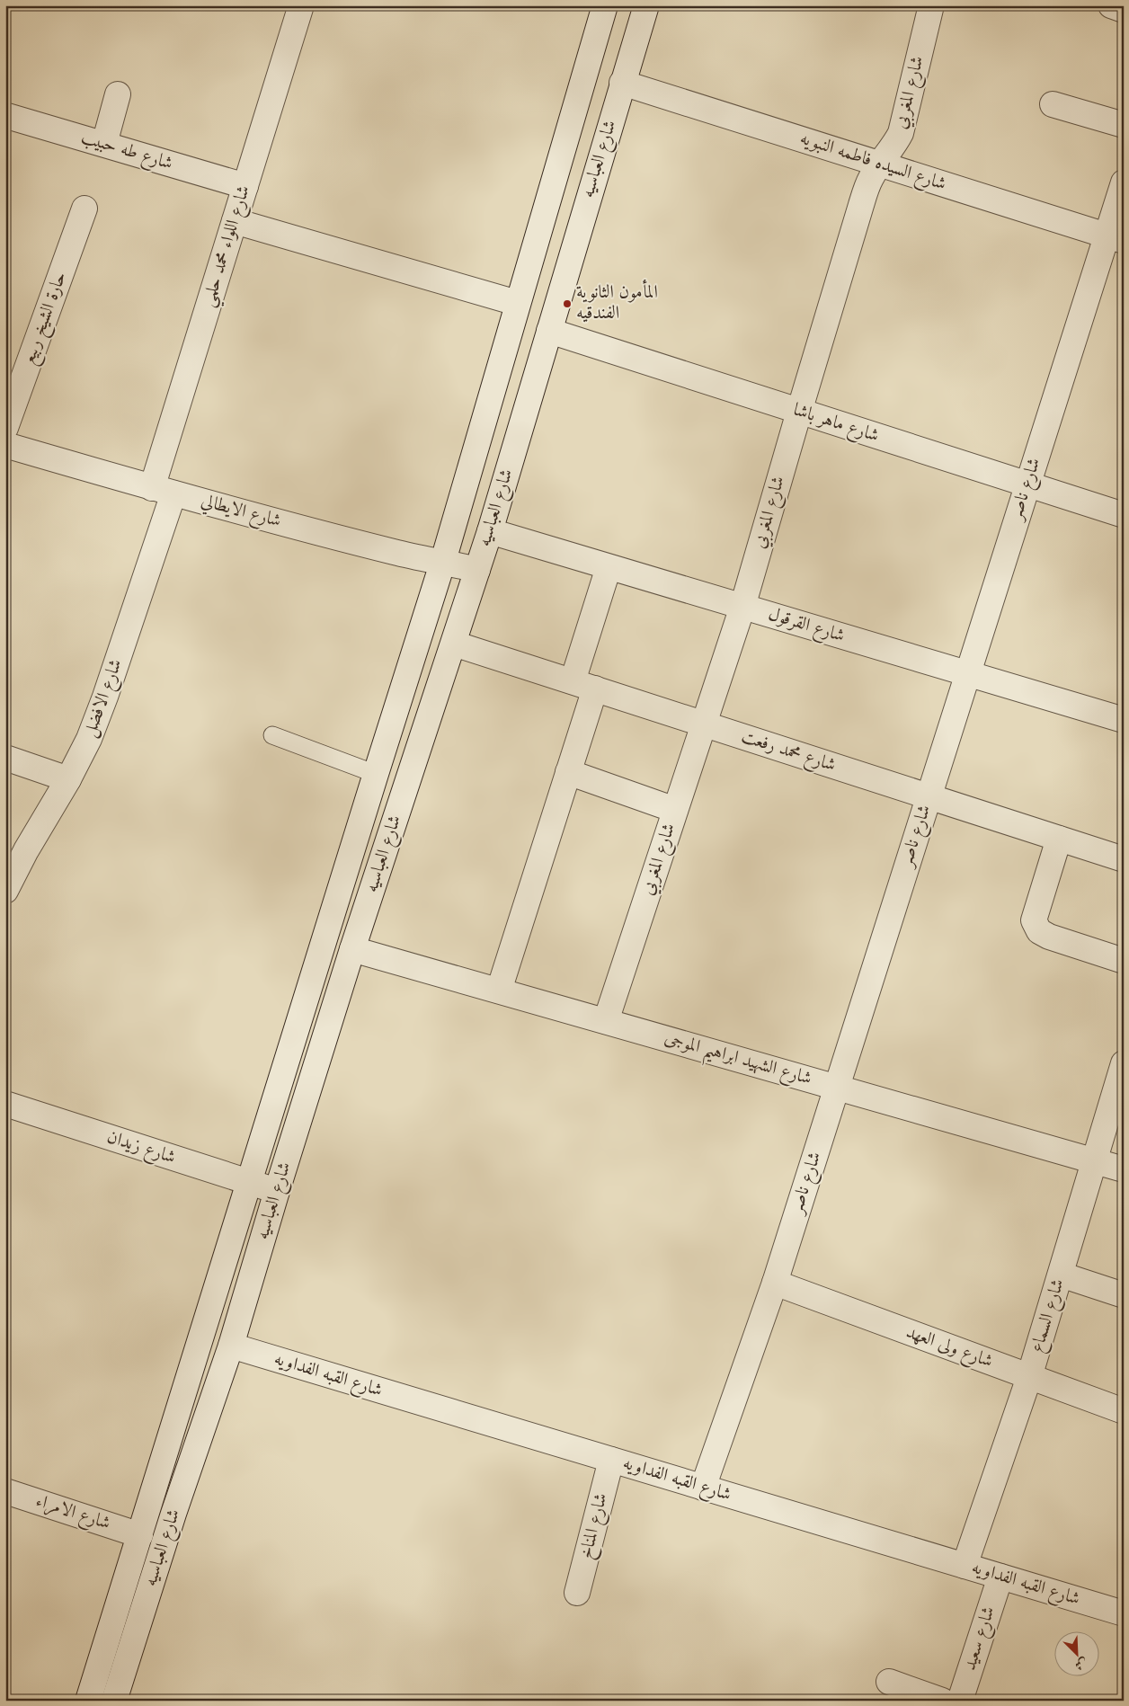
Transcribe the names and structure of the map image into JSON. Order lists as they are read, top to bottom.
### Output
{
  "streets": {
    "street": [
      "شارع المغربي",
      "شارع طه حبيب",
      "شارع العباسيه",
      "شارع السيده فاطمه النبويه",
      "شارع اللواء محمد حلمي",
      "حارة الشيخ ربيع",
      "شارع ماهر باشا",
      "شارع ناصر",
      "شارع الايطالي",
      "شارع القرقول",
      "شارع الافضل",
      "شارع محمد رفعت",
      "شارع الشهيد ابراهيم الموجى",
      "شارع زيدان",
      "شارع السماع",
      "شارع ولى العهد",
      "شارع القبه الفداويه",
      "شارع الامراء",
      "شارع المناخ",
      "شارع سعيد"
    ]
  },
  "crossings": [
    ["شارع المغربي", "شارع السيده فاطمه النبويه"],
    ["شارع المغربي", "شارع ماهر باشا"],
    ["شارع المغربي", "شارع القرقول"],
    ["شارع المغربي", "شارع محمد رفعت"],
    ["شارع المغربي", "شارع الشهيد ابراهيم الموجى"],
    ["شارع طه حبيب", "شارع اللواء محمد حلمي"],
    ["شارع العباسيه", "شارع السيده فاطمه النبويه"],
    ["شارع العباسيه", "شارع ماهر باشا"],
    ["شارع العباسيه", "شارع الايطالي"],
    ["شارع العباسيه", "شارع القرقول"],
    ["شارع العباسيه", "شارع محمد رفعت"],
    ["شارع العباسيه", "شارع الشهيد ابراهيم الموجى"],
    ["شارع العباسيه", "شارع زيدان"],
    ["شارع العباسيه", "شارع القبه الفداويه"],
    ["شارع العباسيه", "شارع الامراء"],
    ["شارع السيده فاطمه النبويه", "شارع ناصر"],
    ["شارع اللواء محمد حلمي", "شارع الايطالي"],
    ["شارع اللواء محمد حلمي", "شارع الافضل"],
    ["شارع ماهر باشا", "شارع ناصر"],
    ["شارع ناصر", "شارع القرقول"],
    ["شارع ناصر", "شارع محمد رفعت"],
    ["شارع ناصر", "شارع الشهيد ابراهيم الموجى"],
    ["شارع ناصر", "شارع ولى العهد"],
    ["شارع ناصر", "شارع القبه الفداويه"],
    ["شارع الايطالي", "شارع الافضل"],
    ["شارع الشهيد ابراهيم الموجى", "شارع السماع"],
    ["شارع السماع", "شارع ولى العهد"],
    ["شارع السماع", "شارع القبه الفداويه"],
    ["شارع القبه الفداويه", "شارع المناخ"],
    ["شارع القبه الفداويه", "شارع سعيد"]
  ],
  "places": ["المأمون الثانوية الفندقيه"],
  "north": "bottom right"
}
